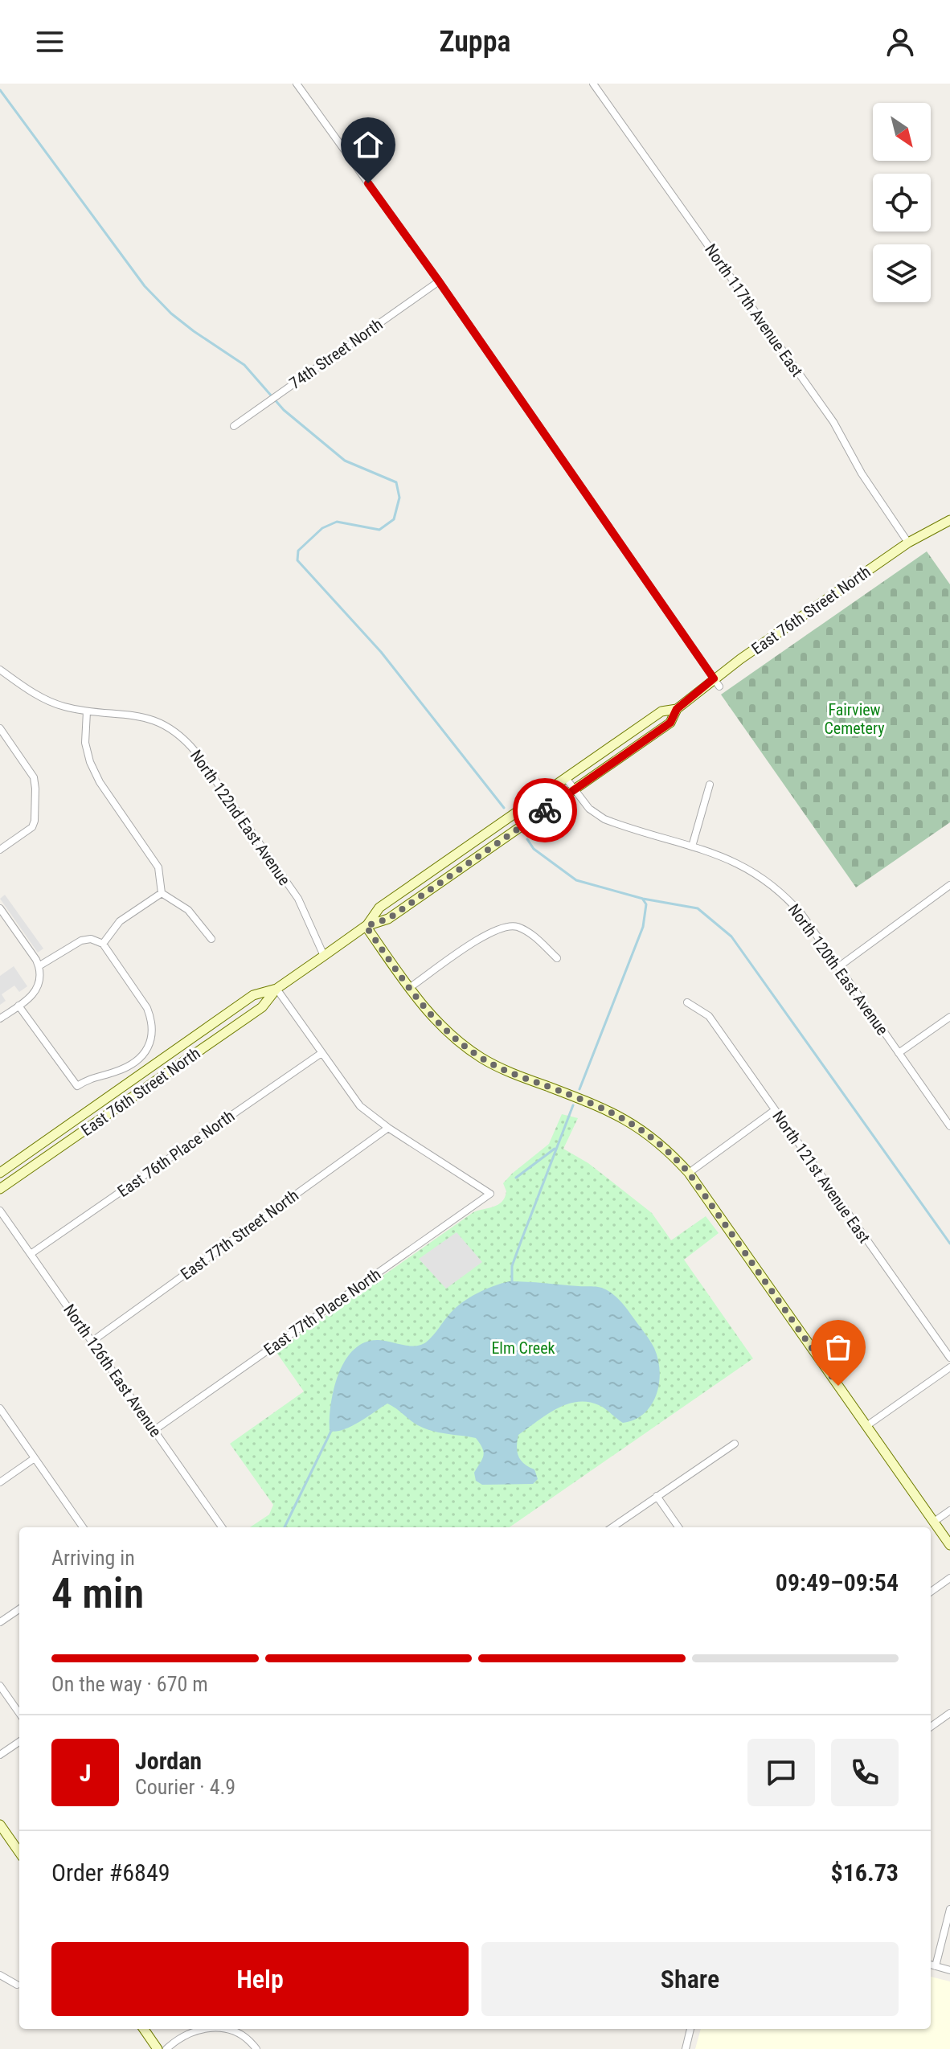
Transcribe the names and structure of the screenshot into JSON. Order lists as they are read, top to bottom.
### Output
{
  "streets": {
    "main road": ["East 76th Street North"],
    "street": [
      "North 117th Avenue East",
      "74th Street North",
      "North 122nd East Avenue",
      "North 120th East Avenue",
      "East 76th Place North",
      "North 121st Avenue East",
      "East 77th Street North",
      "East 77th Place North",
      "North 126th East Avenue"
    ]
  },
  "crossings": [
    ["North 117th Avenue East", "East 76th Street North"],
    ["East 76th Street North", "North 122nd East Avenue"],
    ["East 76th Street North", "North 120th East Avenue"],
    ["East 76th Place North", "North 126th East Avenue"],
    ["East 77th Street North", "East 77th Place North"],
    ["East 77th Street North", "North 126th East Avenue"],
    ["East 77th Place North", "North 126th East Avenue"]
  ],
  "parks": ["Fairview Cemetery", "Elm Creek"],
  "north": "bottom right",
  "page": {
    "header": "Zuppa",
    "heading": ["4 min", "Arriving in", "09:49–09:54"],
    "panel": [
      "Jordan",
      "Courier · 4.9",
      "Order #6849",
      "$16.73"
    ],
    "bar": "On the way · 670 m",
    "round": "J",
    "buttons": ["Help", "Share"]
  }
}
